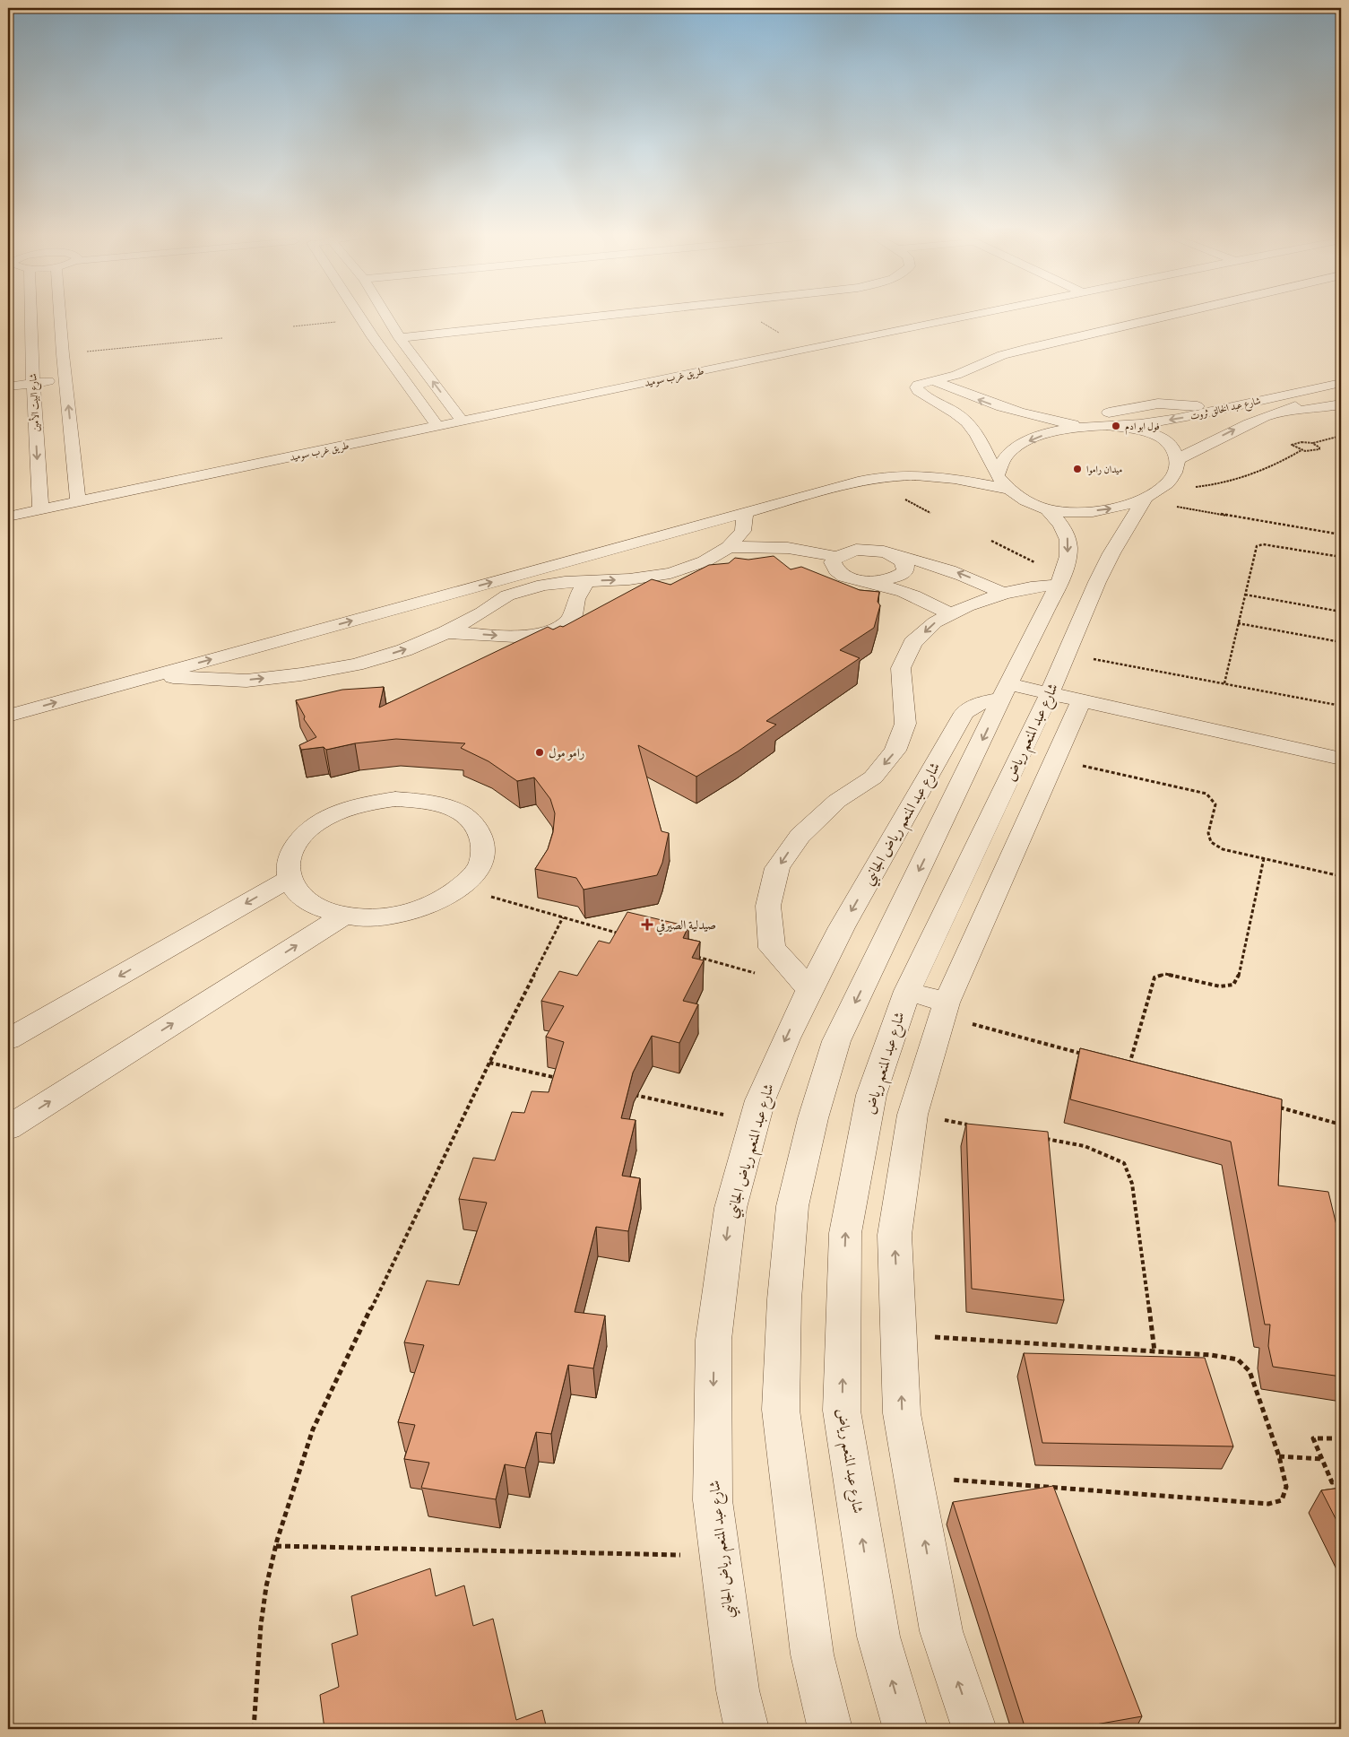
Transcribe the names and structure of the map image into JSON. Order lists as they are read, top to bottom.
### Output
{
  "streets": {
    "street": [
      "طريق غرب سوميد",
      "شارع البيت الأمين",
      "شارع عبد الخالق ثروت",
      "شارع عبد المنعم رياض",
      "شارع عبد المنعم رياض الجانبي"
    ]
  },
  "crossings": [
    ["طريق غرب سوميد", "شارع البيت الأمين"]
  ],
  "places": {
    "other": ["فول ابو ادم", "ميدان راموا", "رامو مول"],
    "health": ["صيدلية الصيرفي"]
  }
}
